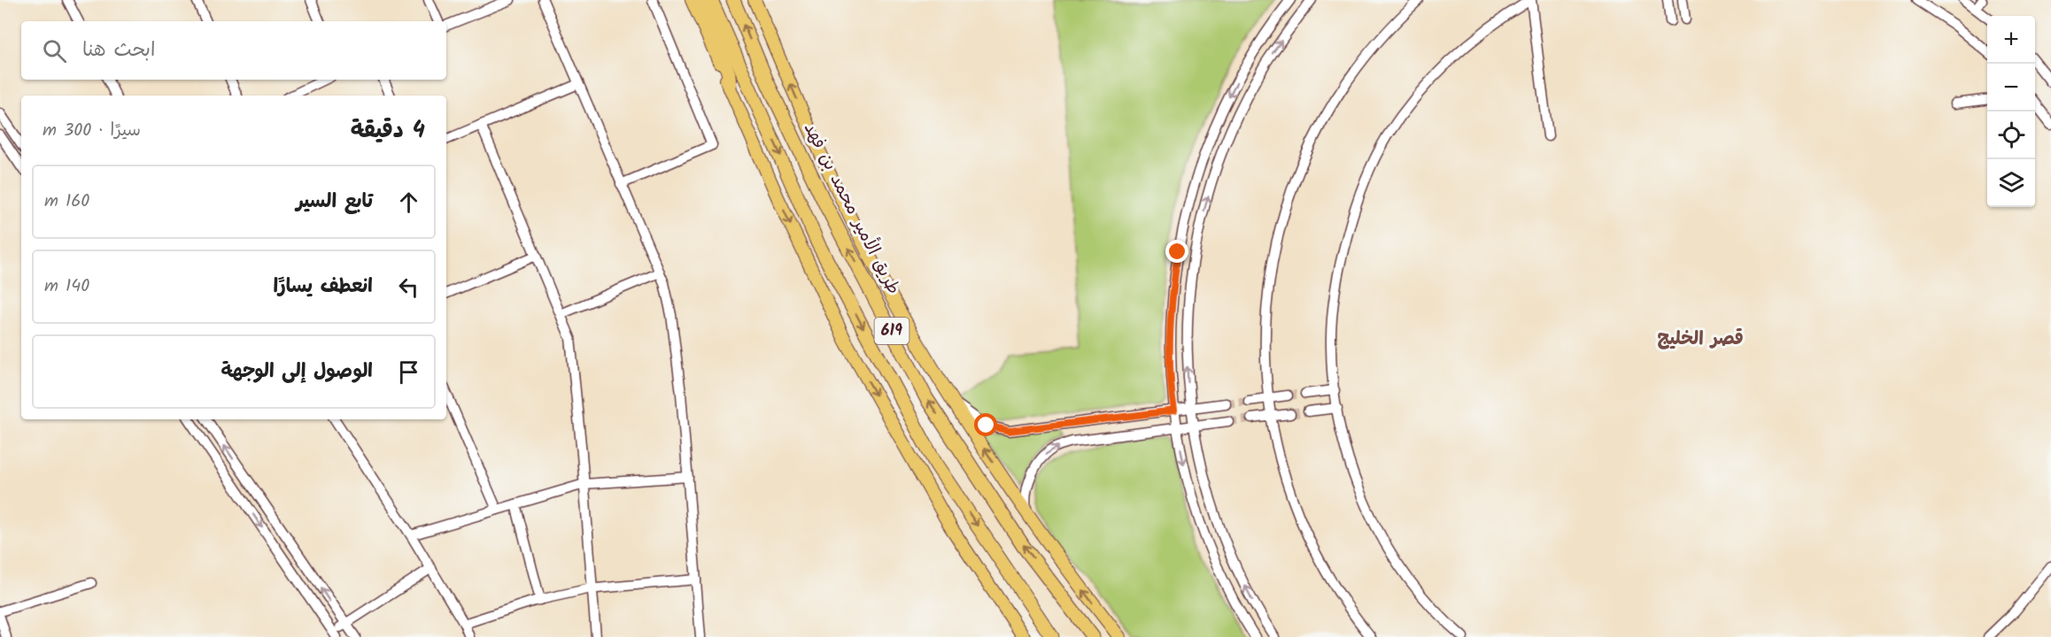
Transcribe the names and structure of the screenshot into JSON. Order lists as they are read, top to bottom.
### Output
{
  "streets": {
    "highway": ["طريق الأمير محمد بن فهد", "619"]
  },
  "districts": ["قصر الخليج"],
  "page": {
    "map_buttons": ["+", "−"],
    "search": "ابحث هنا",
    "heading": ["4 دقيقة", "سيرًا · 300 m"],
    "list": [
      ["تابع السير", "160 m"],
      ["انعطف يسارًا", "140 m"],
      "الوصول إلى الوجهة"
    ]
  }
}
